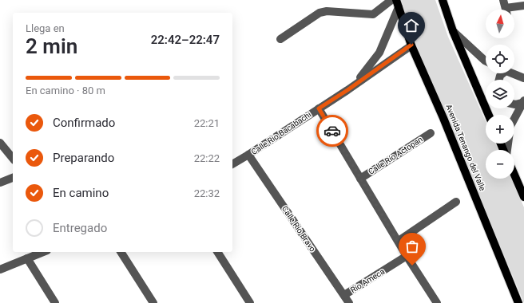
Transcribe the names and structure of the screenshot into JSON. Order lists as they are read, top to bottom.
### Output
{
  "streets": {
    "main road": ["Avenida Tenango del Valle"],
    "street": [
      "Calle Río Bacabachi",
      "Calle Río Actopan",
      "Calle Río Bravo",
      "Río Ameca"
    ]
  },
  "crossings": [
    ["Calle Río Bacabachi", "Avenida Tenango del Valle"],
    ["Calle Río Bacabachi", "Calle Río Bravo"],
    ["Calle Río Bravo", "Río Ameca"]
  ],
  "north": "top",
  "page": {
    "map_buttons": ["+", "−"],
    "heading": ["2 min", "Llega en", "22:42–22:47"],
    "bar": "En camino · 80 m",
    "list": [
      ["Confirmado", "22:21"],
      ["Preparando", "22:22"],
      ["En camino", "22:32"],
      "Entregado"
    ]
  }
}
